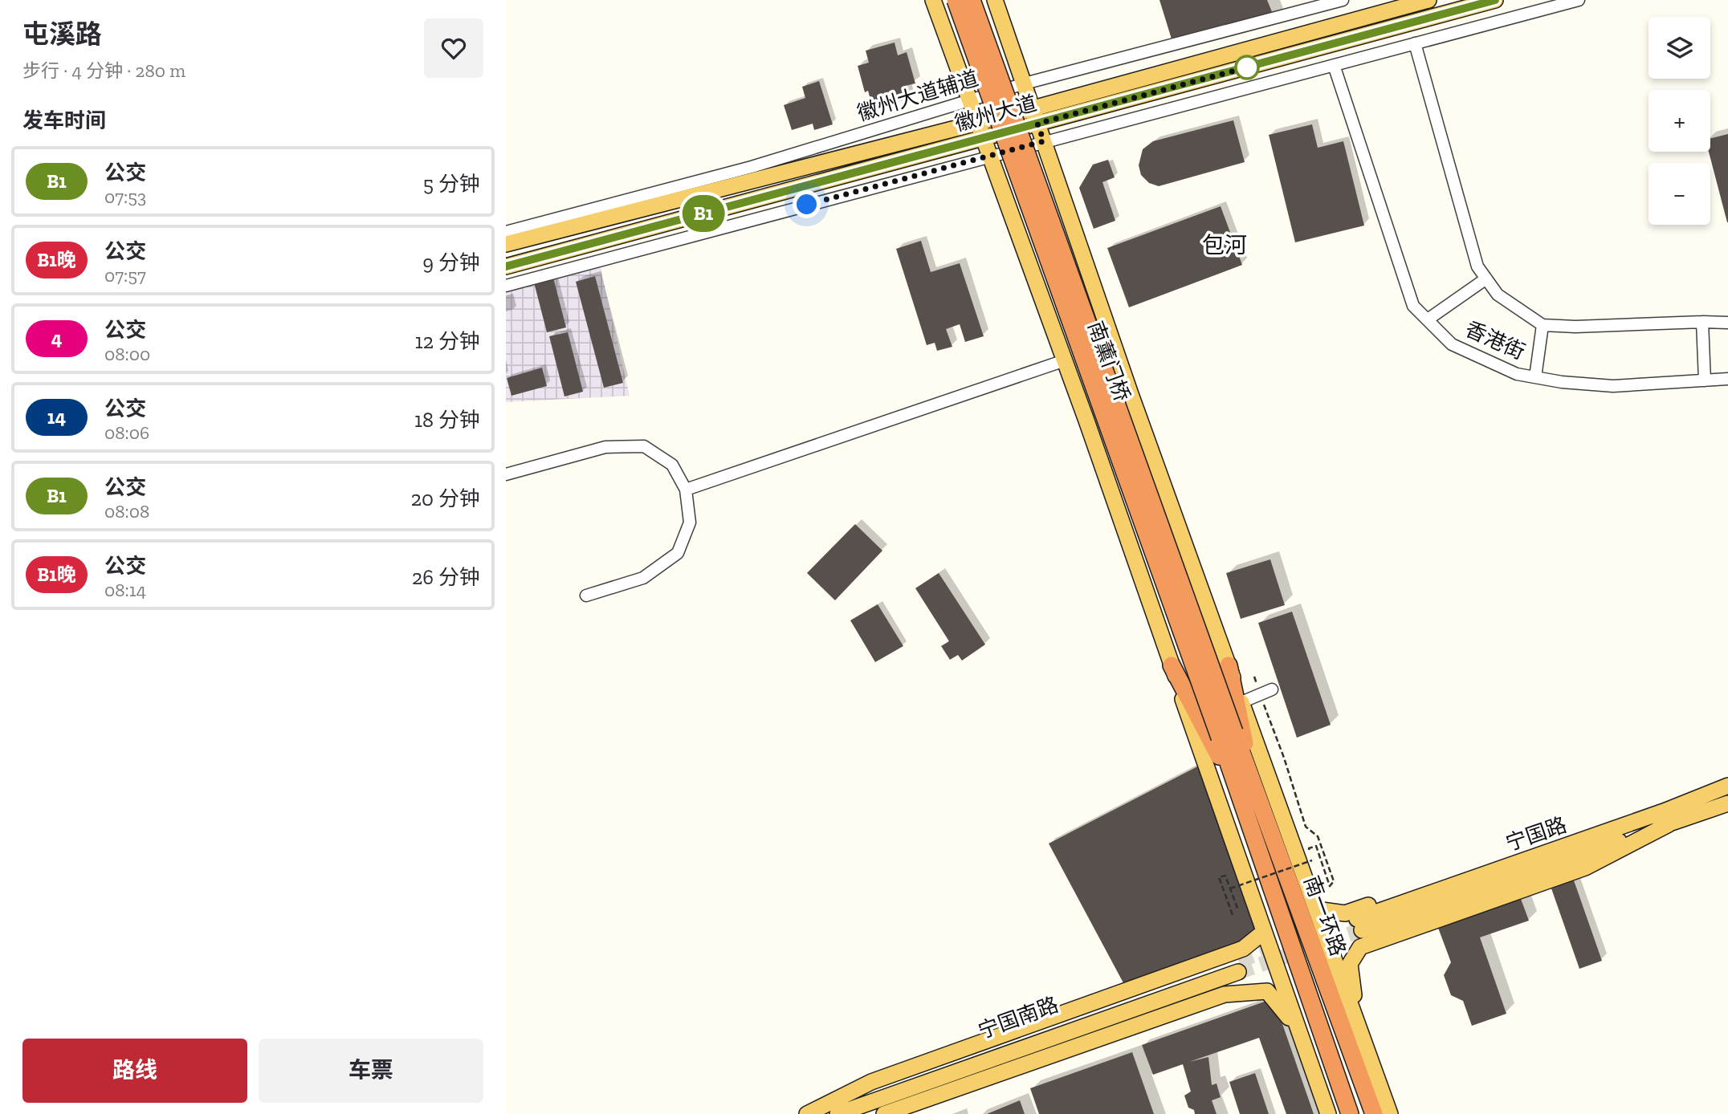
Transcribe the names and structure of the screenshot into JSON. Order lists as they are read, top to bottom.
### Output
{
  "streets": {
    "highway": ["南薰门桥", "南一环路"],
    "main road": ["徽州大道", "宁国路", "宁国南路"],
    "street": ["徽州大道辅道", "香港街"]
  },
  "crossings": [
    ["南薰门桥", "南一环路"]
  ],
  "districts": ["包河"],
  "lines": ["bus line B1"],
  "page": {
    "heading": [
      ["屯溪路", "步行 · 4 分钟 · 280 m"],
      "发车时间"
    ],
    "on_map": "B1",
    "map_buttons": ["+", "−"],
    "list": [
      {
        "mark": "B1",
        "name": "公交",
        "note": "07:53",
        "value": "5 分钟"
      },
      {
        "mark": "B1晚",
        "name": "公交",
        "note": "07:57",
        "value": "9 分钟"
      },
      {
        "mark": "4",
        "name": "公交",
        "note": "08:00",
        "value": "12 分钟"
      },
      {
        "mark": "14",
        "name": "公交",
        "note": "08:06",
        "value": "18 分钟"
      },
      {
        "mark": "B1",
        "name": "公交",
        "note": "08:08",
        "value": "20 分钟"
      },
      {
        "mark": "B1晚",
        "name": "公交",
        "note": "08:14",
        "value": "26 分钟"
      }
    ],
    "buttons": ["路线", "车票"]
  }
}
